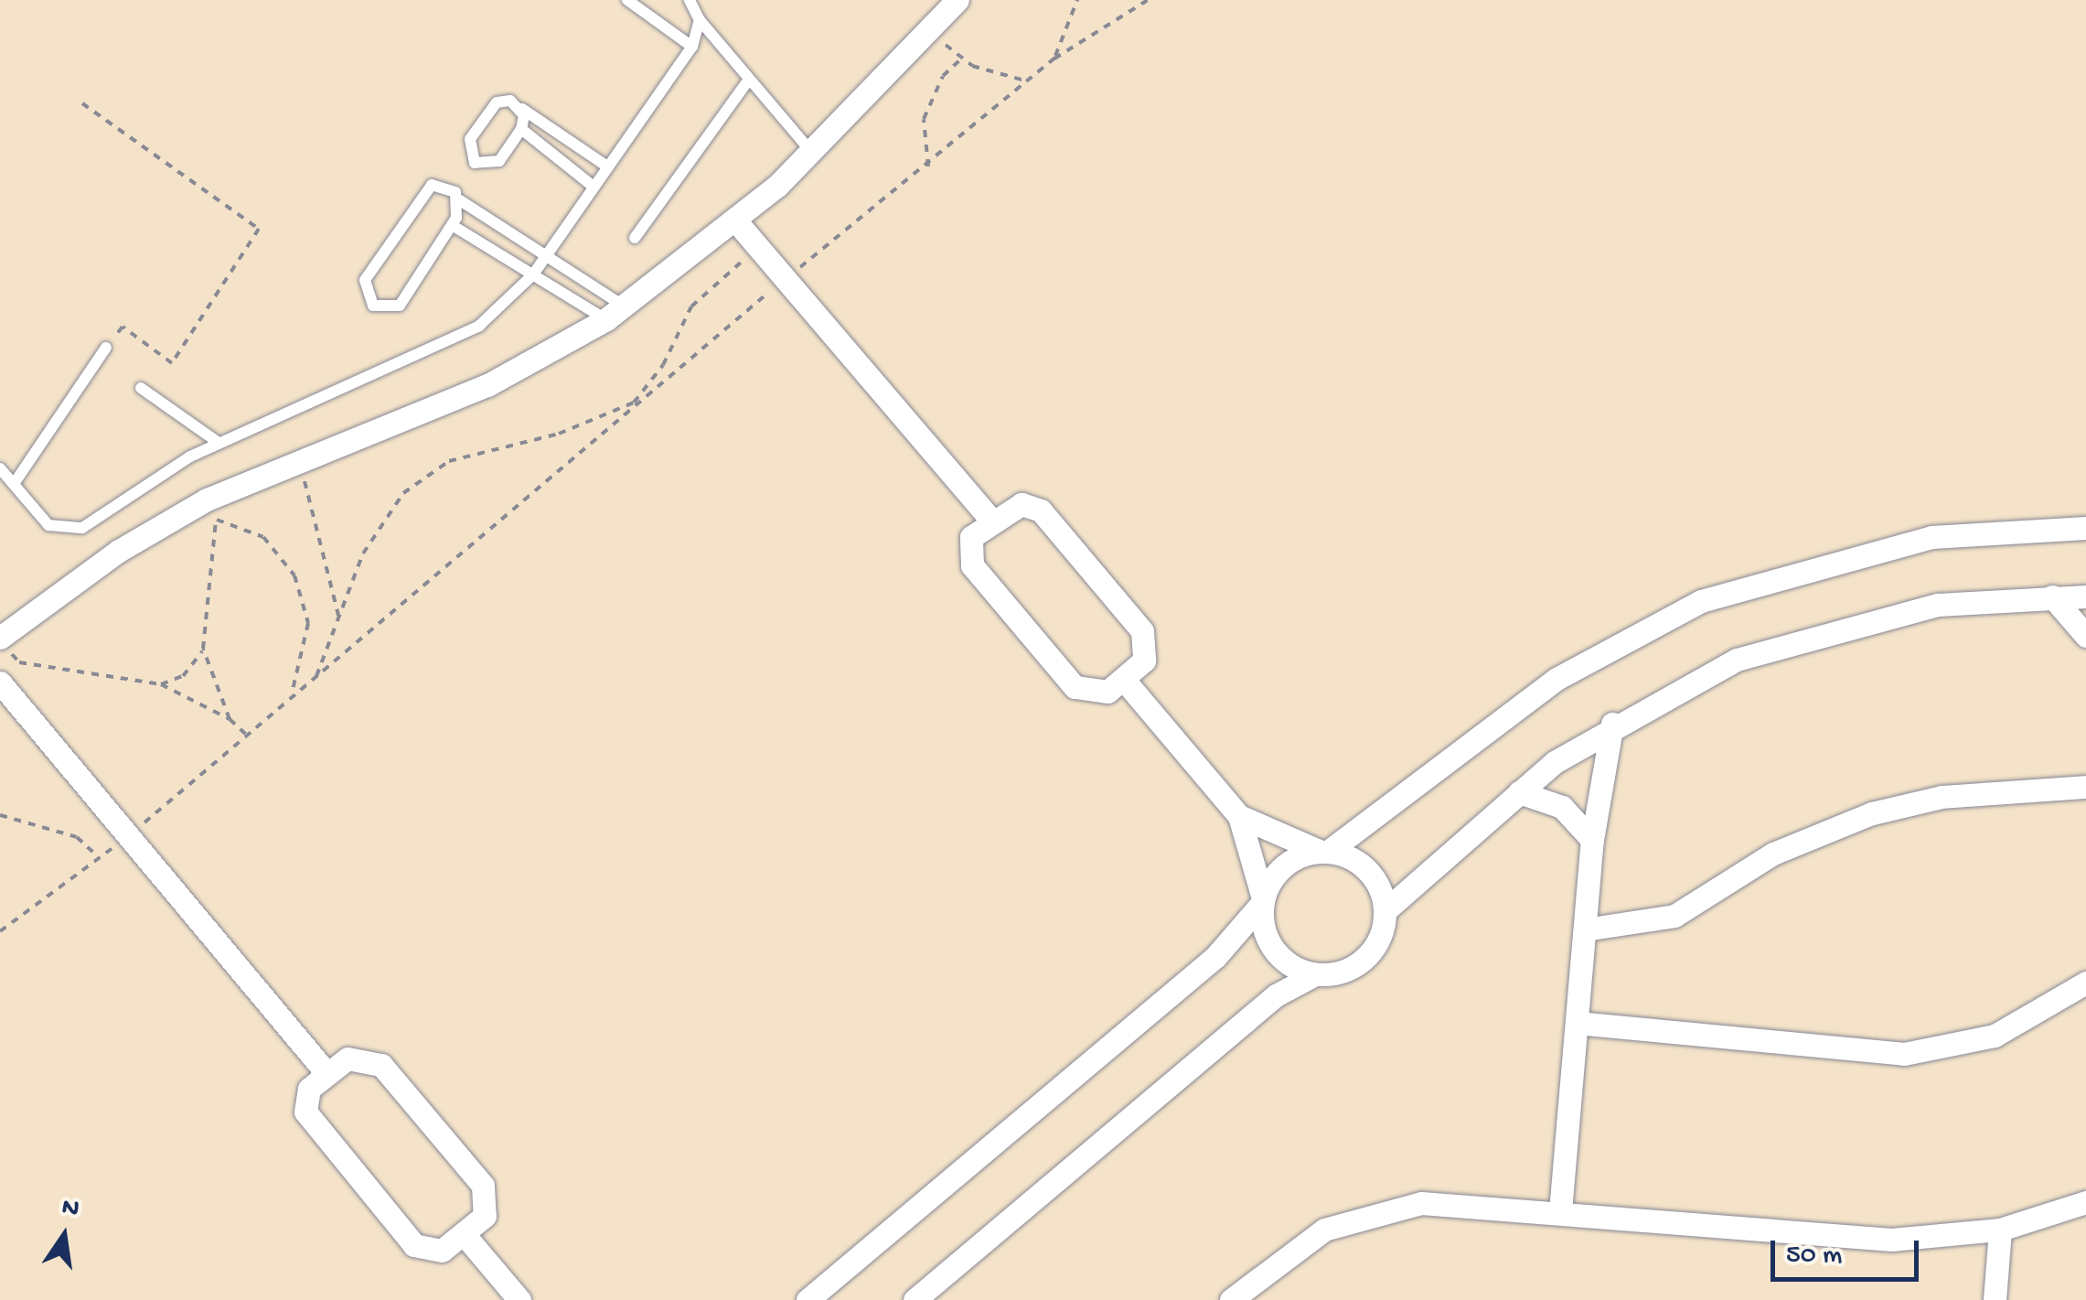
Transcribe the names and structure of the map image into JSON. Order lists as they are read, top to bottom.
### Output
{
  "scale_bar": "50 m",
  "north": "top"
}
